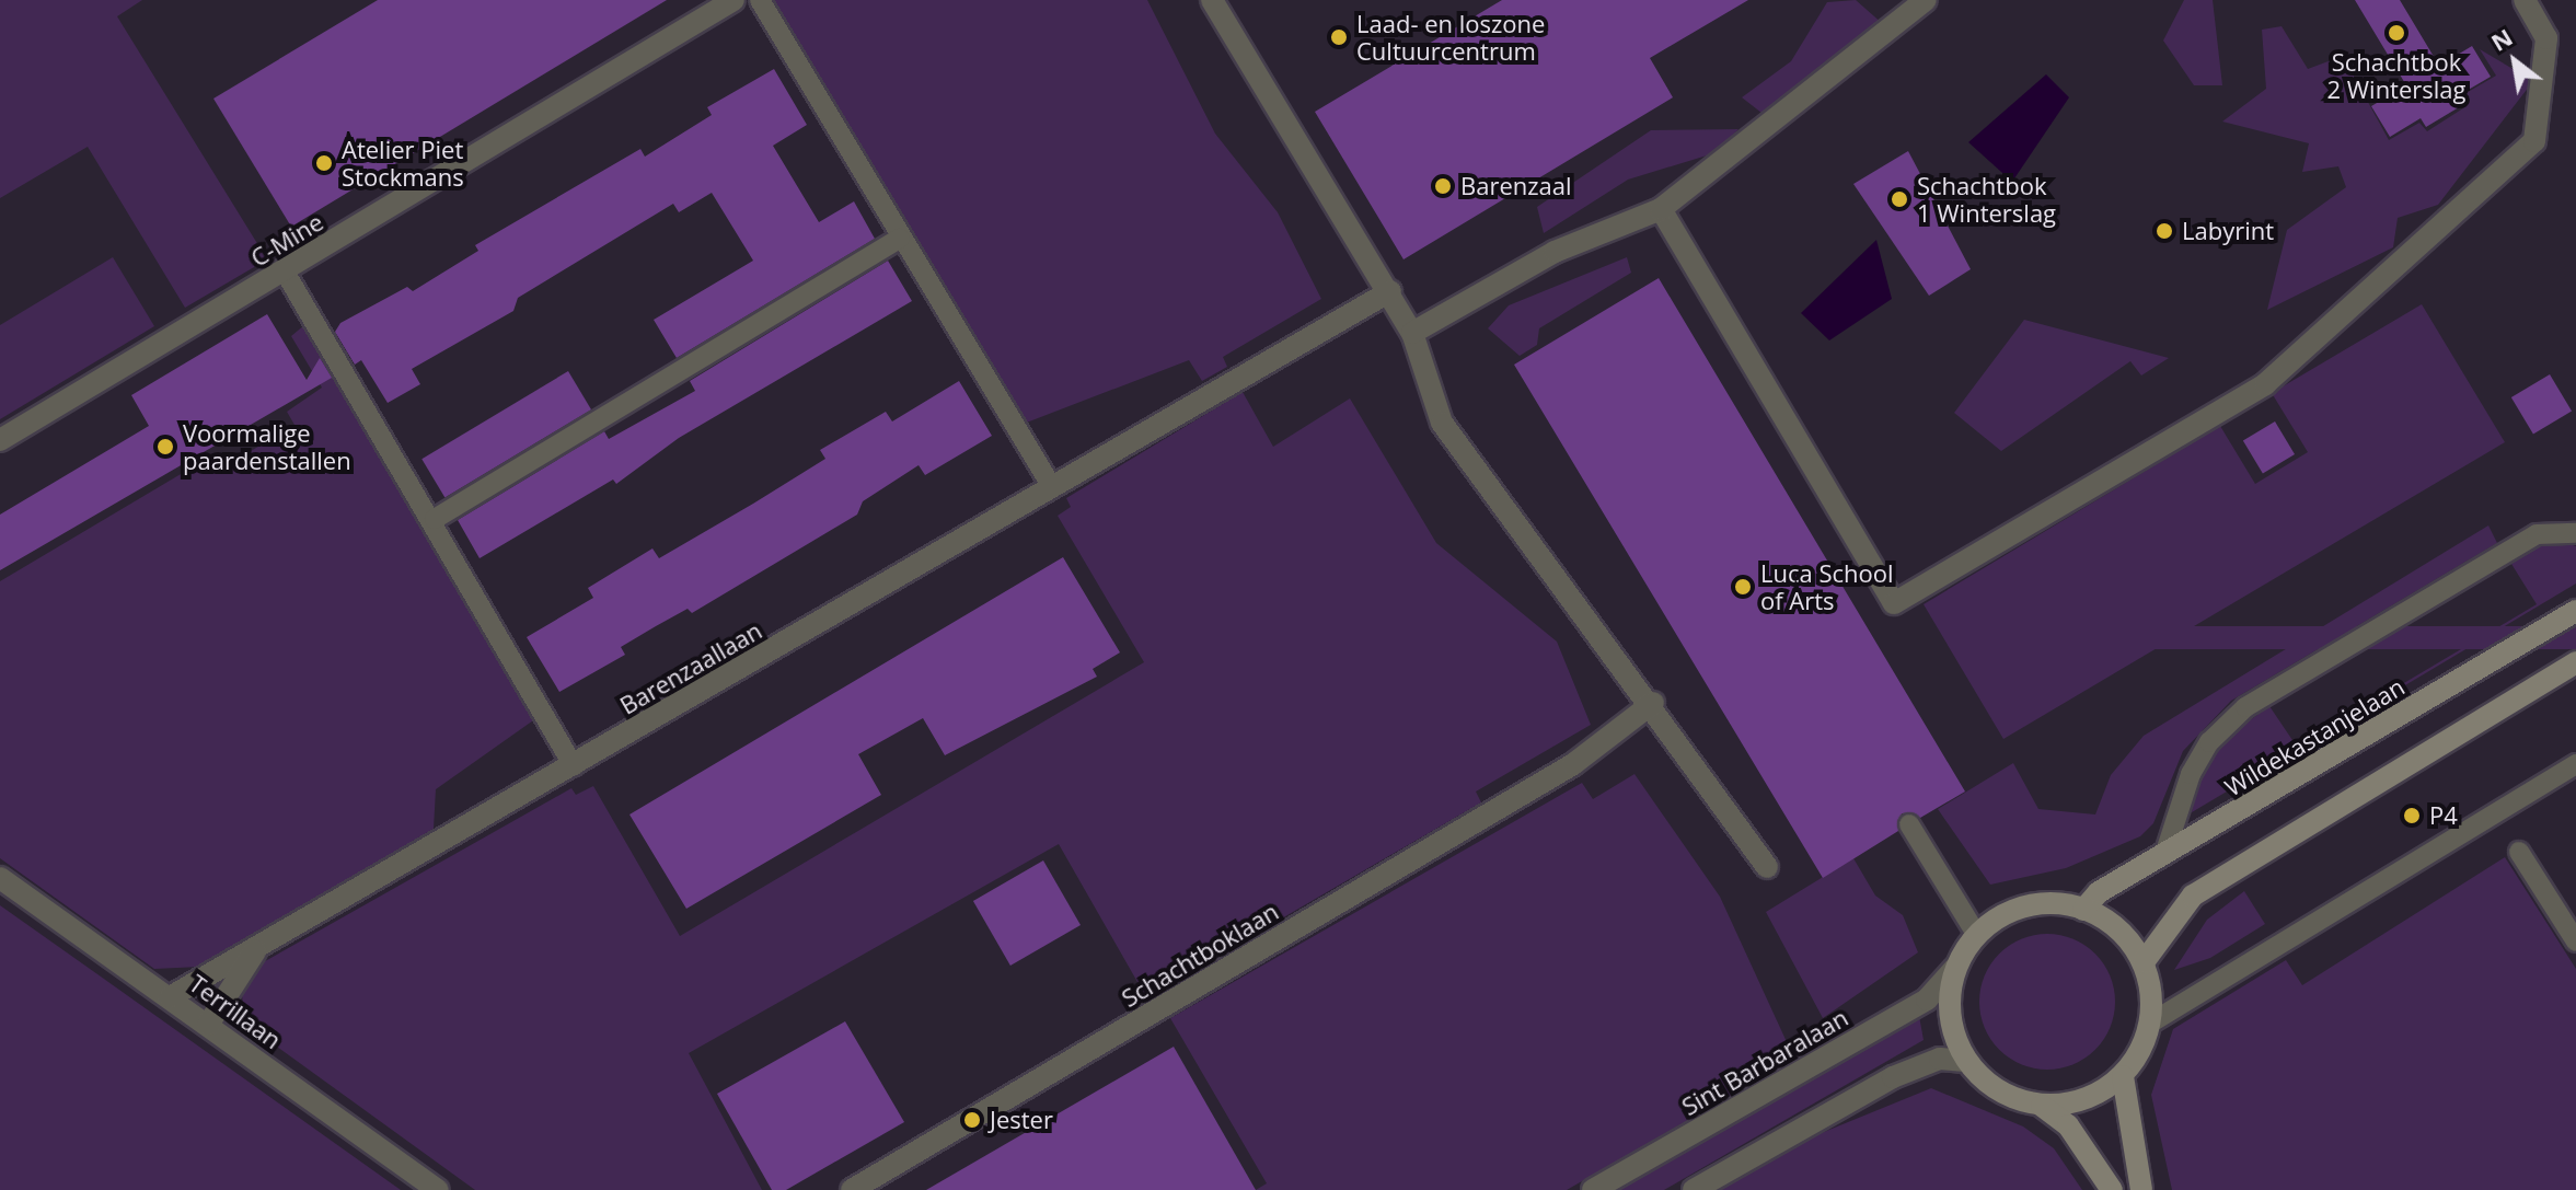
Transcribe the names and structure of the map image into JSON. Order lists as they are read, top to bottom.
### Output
{
  "streets": {
    "street": [
      "C-Mine",
      "Barenzaallaan",
      "Wildekastanjelaan",
      "Schachtboklaan",
      "Terrillaan",
      "Sint Barbaralaan"
    ]
  },
  "crossings": [
    ["Barenzaallaan", "Terrillaan"],
    ["Wildekastanjelaan", "Sint Barbaralaan"]
  ],
  "places": [
    "Schachtbok 2 Winterslag",
    "Laad- en loszone Cultuurcentrum",
    "Atelier Piet Stockmans",
    "Barenzaal",
    "Schachtbok 1 Winterslag",
    "Labyrint",
    "Voormalige paardenstallen",
    "Luca School of Arts",
    "P4",
    "Jester"
  ],
  "north": "top left"
}
